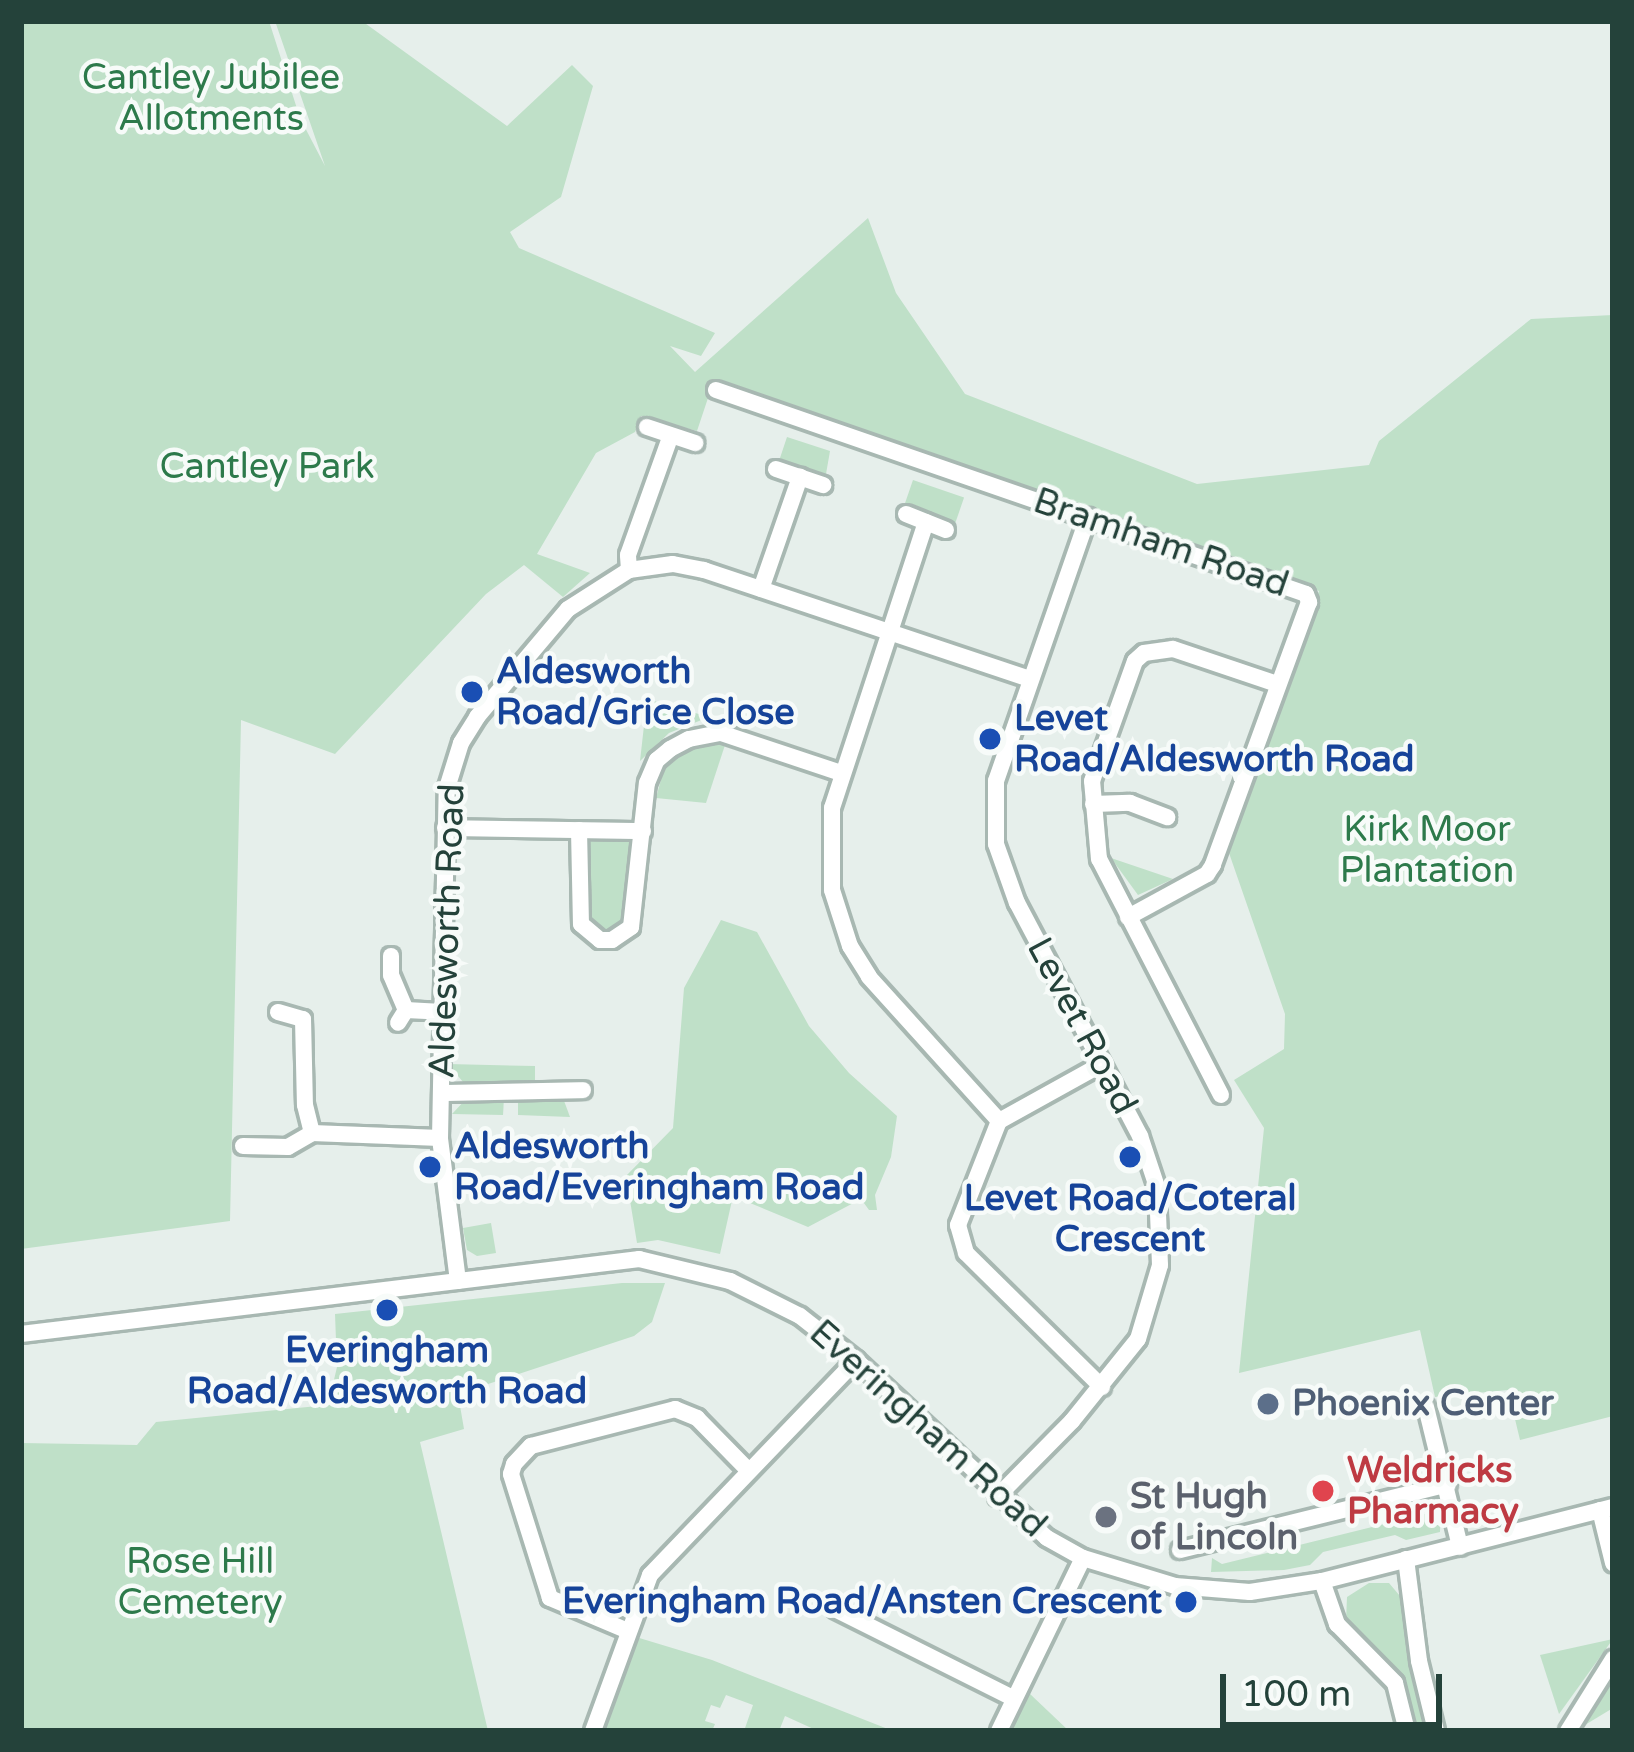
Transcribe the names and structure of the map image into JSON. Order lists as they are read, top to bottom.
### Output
{
  "streets": {
    "street": [
      "Bramham Road",
      "Aldesworth Road",
      "Levet Road",
      "Everingham Road"
    ]
  },
  "crossings": [
    ["Bramham Road", "Levet Road"],
    ["Aldesworth Road", "Everingham Road"],
    ["Levet Road", "Everingham Road"]
  ],
  "parks": [
    "Cantley Jubilee Allotments",
    "Cantley Park",
    "Kirk Moor Plantation",
    "Rose Hill Cemetery"
  ],
  "places": [
    "Aldesworth Road/Grice Close",
    "Levet Road/Aldesworth Road",
    "Levet Road/Coteral Crescent",
    "Aldesworth Road/Everingham Road",
    "Everingham Road/Aldesworth Road",
    "Phoenix Center",
    "Weldricks Pharmacy",
    "St Hugh of Lincoln",
    "Everingham Road/Ansten Crescent"
  ],
  "scale_bar": "100 m"
}
